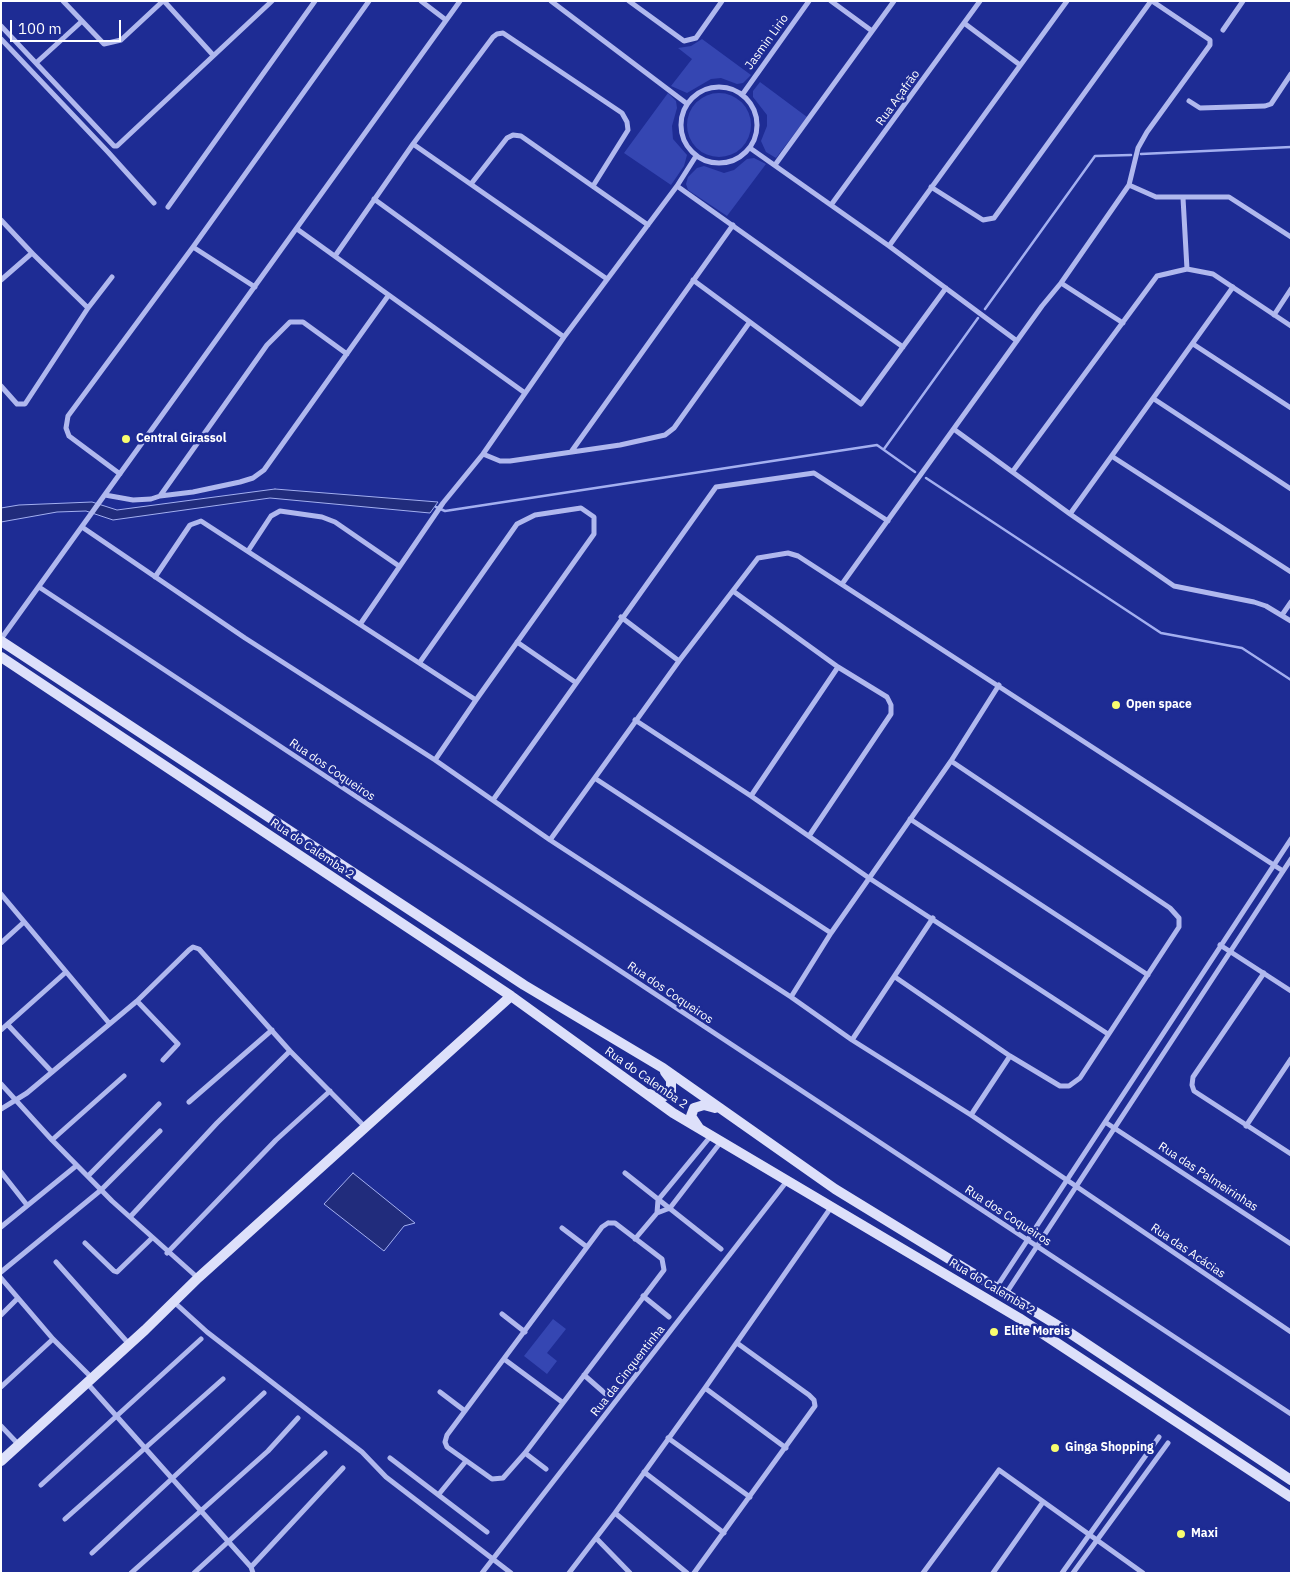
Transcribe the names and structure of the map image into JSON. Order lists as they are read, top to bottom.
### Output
{
  "streets": {
    "main road": ["Rua do Calemba 2"],
    "street": [
      "Jasmin Lirio",
      "Rua Açafrão",
      "Rua dos Coqueiros",
      "Rua das Palmeirinhas",
      "Rua das Acácias",
      "Rua da Cinquentinha"
    ]
  },
  "crossings": [
    ["Rua do Calemba 2", "Rua da Cinquentinha"]
  ],
  "places": [
    "Central Girassol",
    "Open space",
    "Elite Moreis",
    "Ginga Shopping",
    "Maxi"
  ],
  "scale_bar": "100 m"
}
